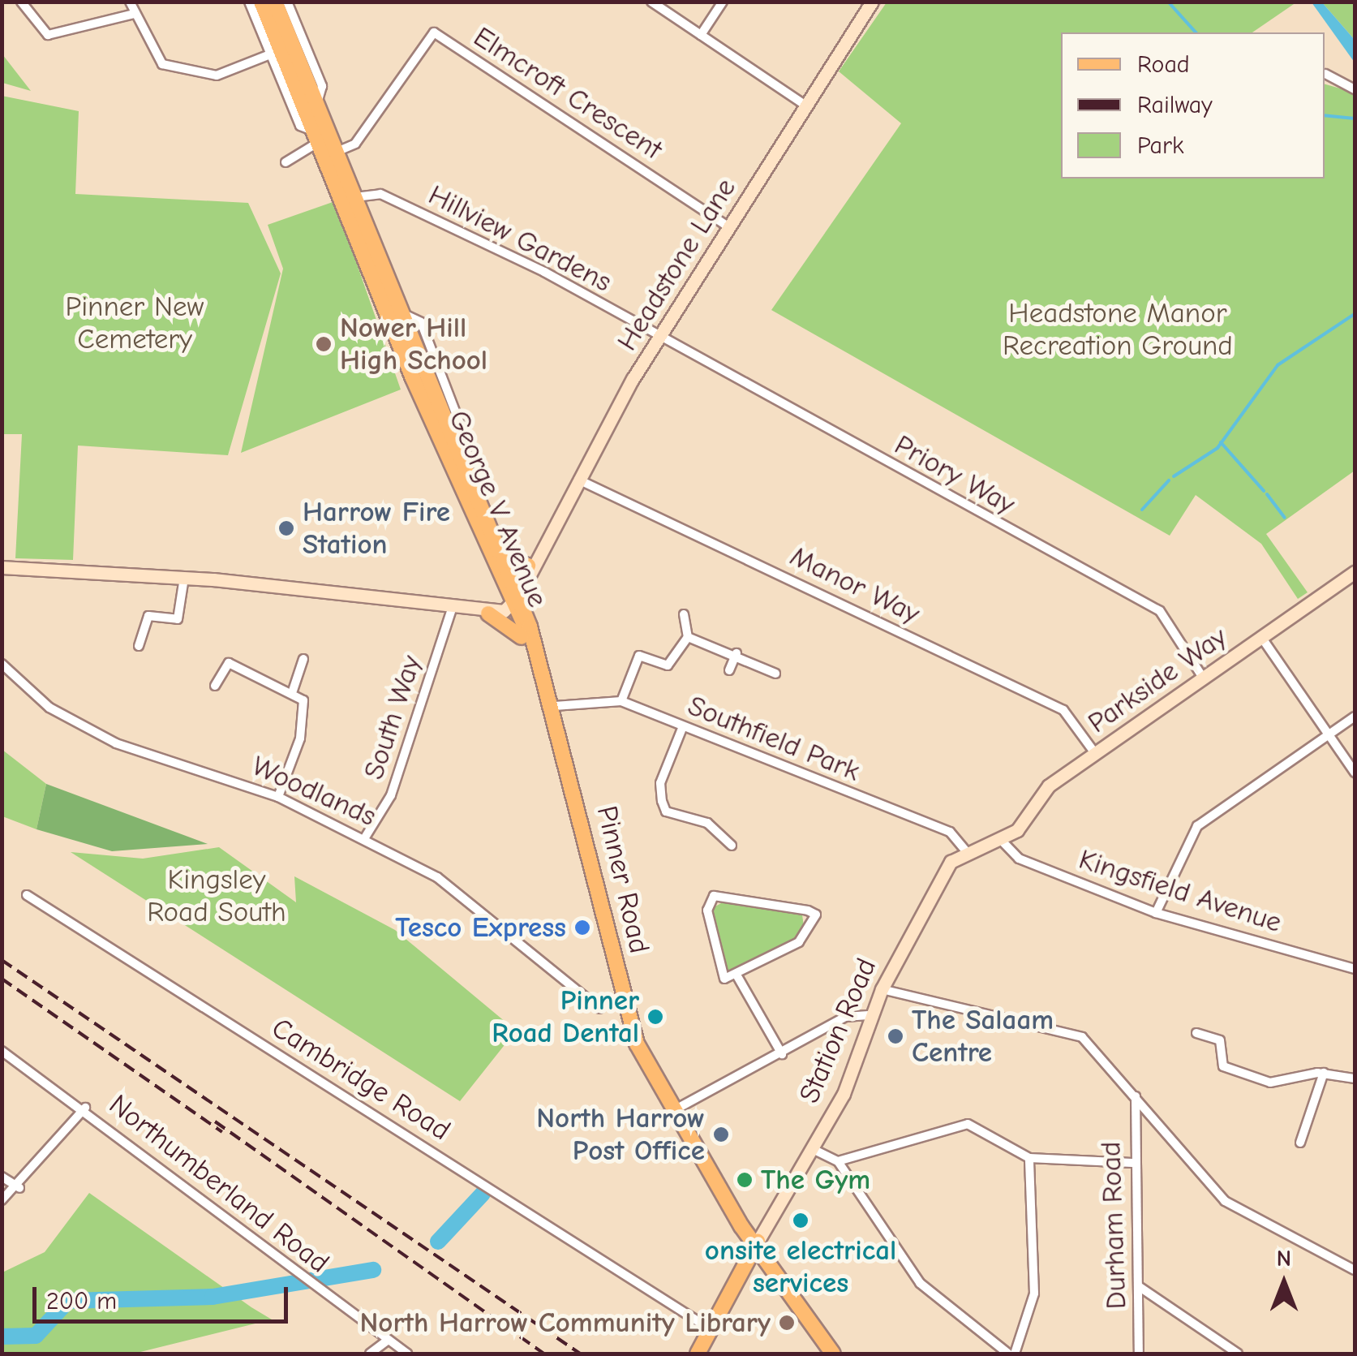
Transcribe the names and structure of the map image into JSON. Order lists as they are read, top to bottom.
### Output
{
  "streets": {
    "main road": ["George V Avenue", "Pinner Road", "Station Road"],
    "street": [
      "Elmcroft Crescent",
      "Hillview Gardens",
      "Headstone Lane",
      "Priory Way",
      "Manor Way",
      "Parkside Way",
      "South Way",
      "Southfield Park",
      "Woodlands",
      "Kingsfield Avenue",
      "Cambridge Road",
      "Northumberland Road",
      "Durham Road"
    ]
  },
  "crossings": [
    ["Elmcroft Crescent", "Headstone Lane"],
    ["Elmcroft Crescent", "George V Avenue"],
    ["Hillview Gardens", "Headstone Lane"],
    ["Hillview Gardens", "Priory Way"],
    ["Hillview Gardens", "George V Avenue"],
    ["Headstone Lane", "Priory Way"],
    ["Headstone Lane", "George V Avenue"],
    ["Headstone Lane", "Manor Way"],
    ["Headstone Lane", "Pinner Road"],
    ["Priory Way", "Parkside Way"],
    ["George V Avenue", "Pinner Road"],
    ["Manor Way", "Parkside Way"],
    ["Parkside Way", "Kingsfield Avenue"],
    ["South Way", "Woodlands"],
    ["Southfield Park", "Pinner Road"],
    ["Southfield Park", "Station Road"],
    ["Pinner Road", "Station Road"],
    ["Station Road", "Cambridge Road"]
  ],
  "parks": ["Pinner New Cemetery", "Headstone Manor Recreation Ground", "Kingsley Road South"],
  "places": [
    "Nower Hill High School",
    "Harrow Fire Station",
    "Tesco Express",
    "Pinner Road Dental",
    "The Salaam Centre",
    "North Harrow Post Office",
    "The Gym",
    "onsite electrical services",
    "North Harrow Community Library"
  ],
  "legend": ["Road", "Railway", "Park"],
  "scale_bar": "200 m",
  "north": "top"
}
